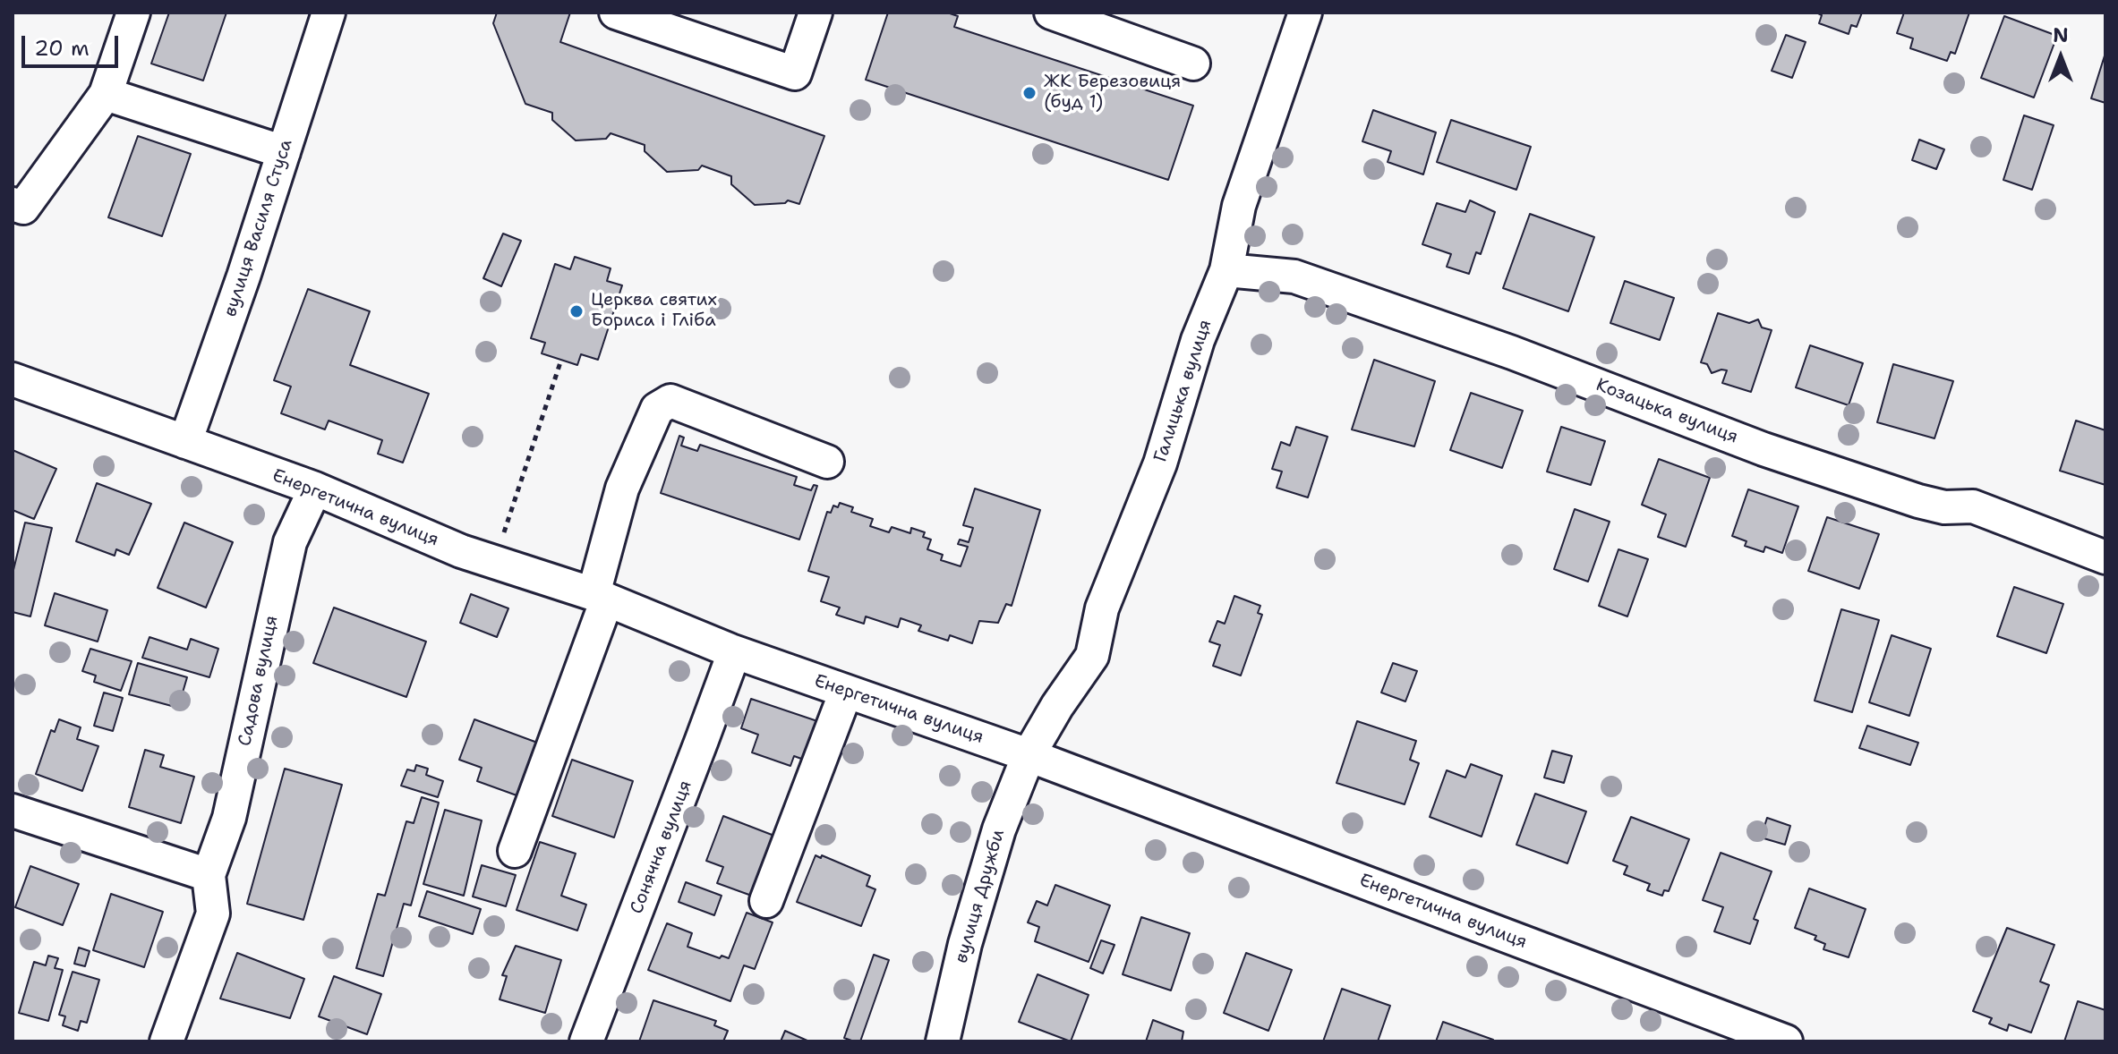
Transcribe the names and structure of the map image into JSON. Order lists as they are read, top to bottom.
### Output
{
  "streets": {
    "street": [
      "вулиця Василя Стуса",
      "Галицька вулиця",
      "Козацька вулиця",
      "Енергетична вулиця",
      "Садова вулиця",
      "Сонячна вулиця",
      "вулиця Дружби"
    ]
  },
  "crossings": [
    ["вулиця Василя Стуса", "Енергетична вулиця"],
    ["Галицька вулиця", "Козацька вулиця"],
    ["Галицька вулиця", "Енергетична вулиця"],
    ["Галицька вулиця", "вулиця Дружби"],
    ["Енергетична вулиця", "Садова вулиця"],
    ["Енергетична вулиця", "Сонячна вулиця"],
    ["Енергетична вулиця", "вулиця Дружби"]
  ],
  "places": ["ЖК Березовиця (буд 1)", "Церква святих Бориса і Гліба"],
  "scale_bar": "20 m",
  "north": "top"
}
